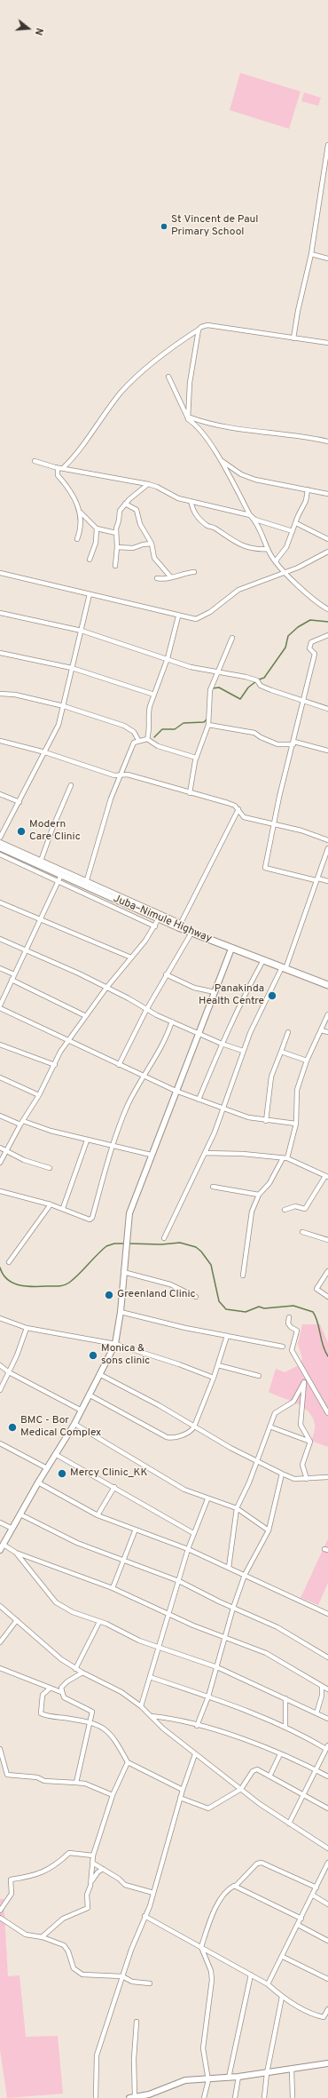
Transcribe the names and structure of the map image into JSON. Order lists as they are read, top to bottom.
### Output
{
  "streets": {
    "main road": ["Juba–Nimule Highway"]
  },
  "places": [
    "St Vincent de Paul Primary School",
    "Modern Care Clinic",
    "Panakinda Health Centre",
    "Greenland Clinic",
    "Monica & sons clinic",
    "BMC - Bor Medical Complex",
    "Mercy Clinic_KK"
  ],
  "north": "right"
}
